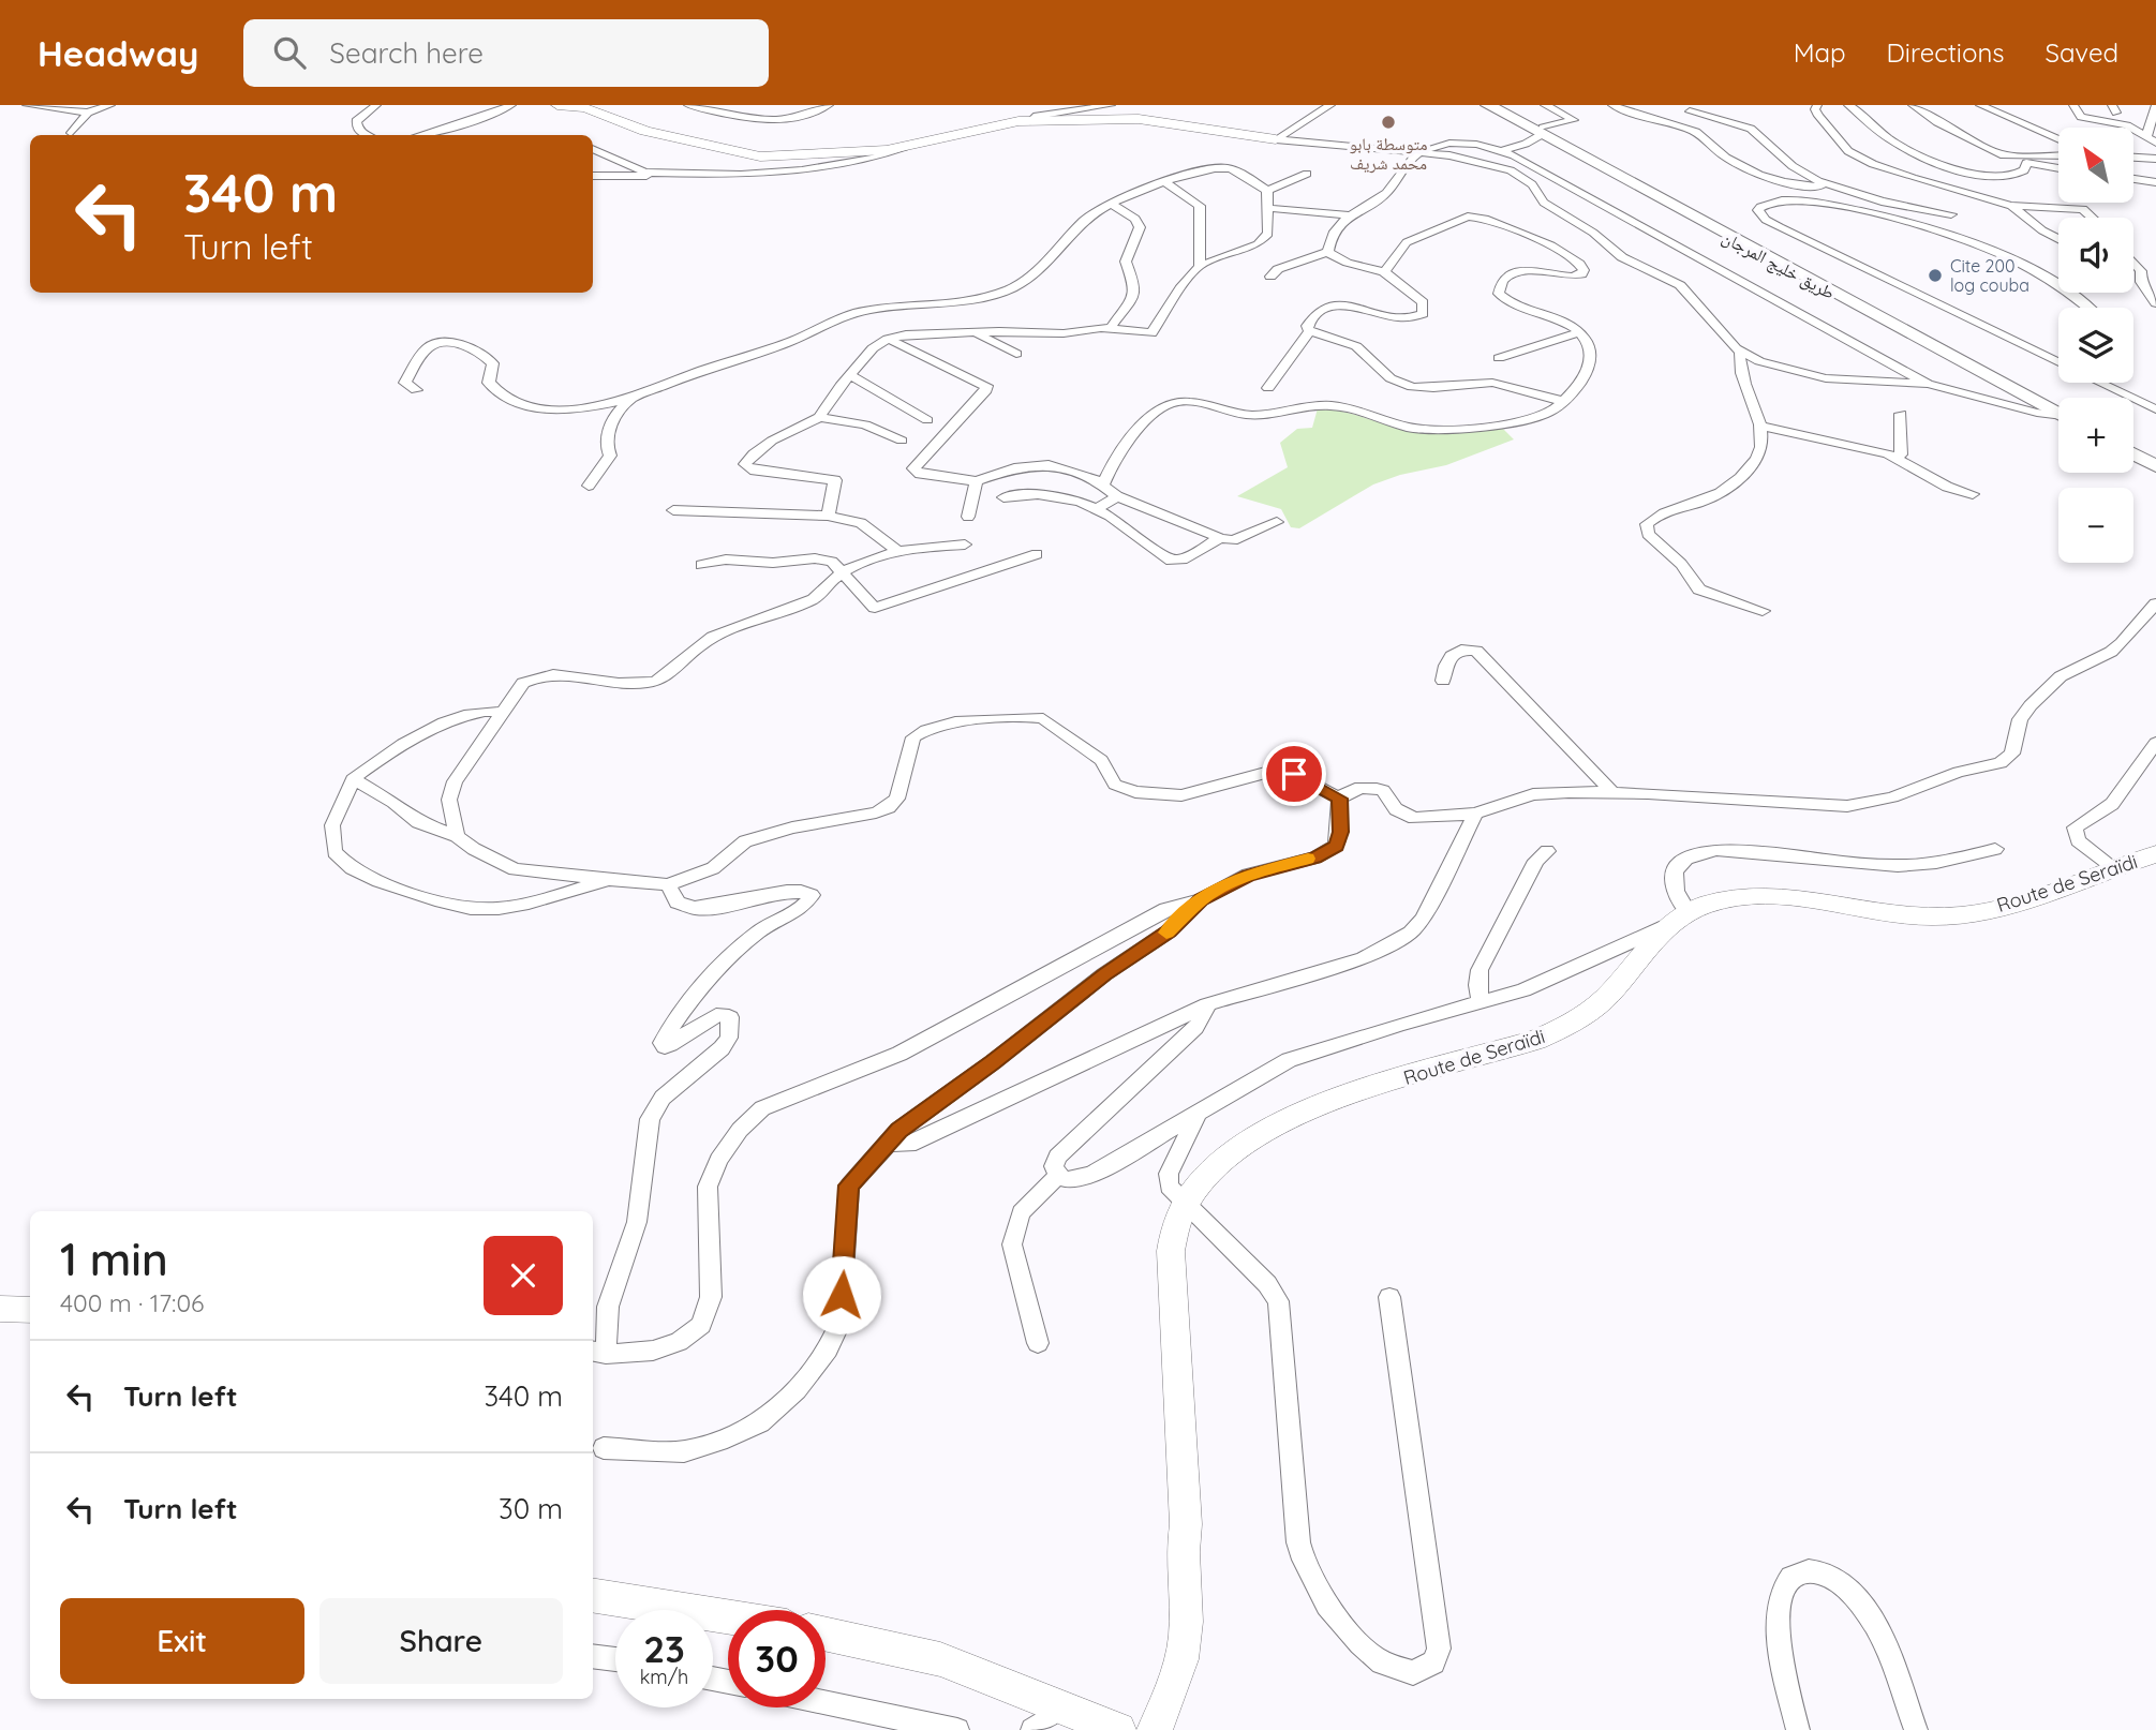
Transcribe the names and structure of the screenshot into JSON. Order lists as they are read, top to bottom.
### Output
{
  "streets": {
    "main road": ["طريق خليج المرجان", "Route de Seraïdi"]
  },
  "places": ["متوسطة بابو محمد شريف", "Cite 200 log couba"],
  "north": "top left",
  "page": {
    "header": "Headway",
    "search": "Search here",
    "nav": ["Map", "Directions", "Saved"],
    "map_buttons": ["+", "−"],
    "turn": ["340 m", "Turn left"],
    "heading": ["1 min", "400 m · 17:06"],
    "list": [
      {
        "name": "Turn left",
        "value": "340 m"
      },
      {
        "name": "Turn left",
        "value": "30 m"
      }
    ],
    "buttons": ["Exit", "Share"],
    "speed": "23 km/h",
    "limit": "30"
  }
}
